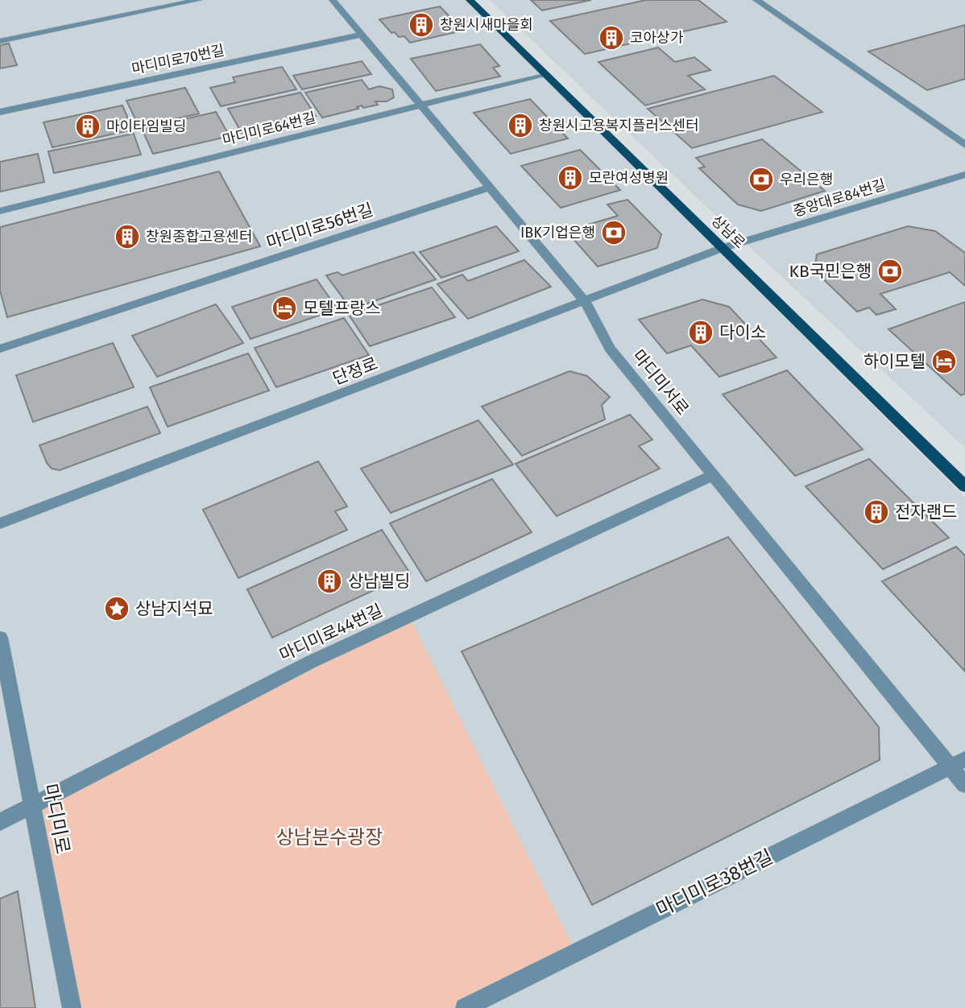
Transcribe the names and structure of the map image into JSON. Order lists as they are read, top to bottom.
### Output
{
  "streets": {
    "main road": ["상남로"],
    "street": [
      "마디미로70번길",
      "마디미로64번길",
      "중앙대로84번길",
      "마디미로56번길",
      "단정로",
      "마디미서로",
      "마디미로44번길",
      "마디미로",
      "마디미로38번길"
    ]
  },
  "crossings": [
    ["마디미로70번길", "마디미서로"],
    ["마디미로64번길", "상남로"],
    ["마디미로64번길", "마디미서로"],
    ["중앙대로84번길", "상남로"],
    ["중앙대로84번길", "단정로"],
    ["마디미로56번길", "마디미서로"],
    ["상남로", "단정로"],
    ["단정로", "마디미서로"],
    ["마디미서로", "마디미로44번길"],
    ["마디미서로", "마디미로38번길"],
    ["마디미로44번길", "마디미로"]
  ],
  "parks": ["상남분수광장"],
  "places": {
    "building": [
      "창원시새마을회",
      "코아상가",
      "창원시고용복지플러스센터",
      "마이타임빌딩",
      "모란여성병원",
      "창원종합고용센터",
      "다이소",
      "전자랜드",
      "상남빌딩"
    ],
    "bank": ["우리은행", "IBK기업은행", "KB국민은행"],
    "hotel": ["모텔프랑스", "하이모텔"],
    "place": ["상남지석묘"]
  }
}
